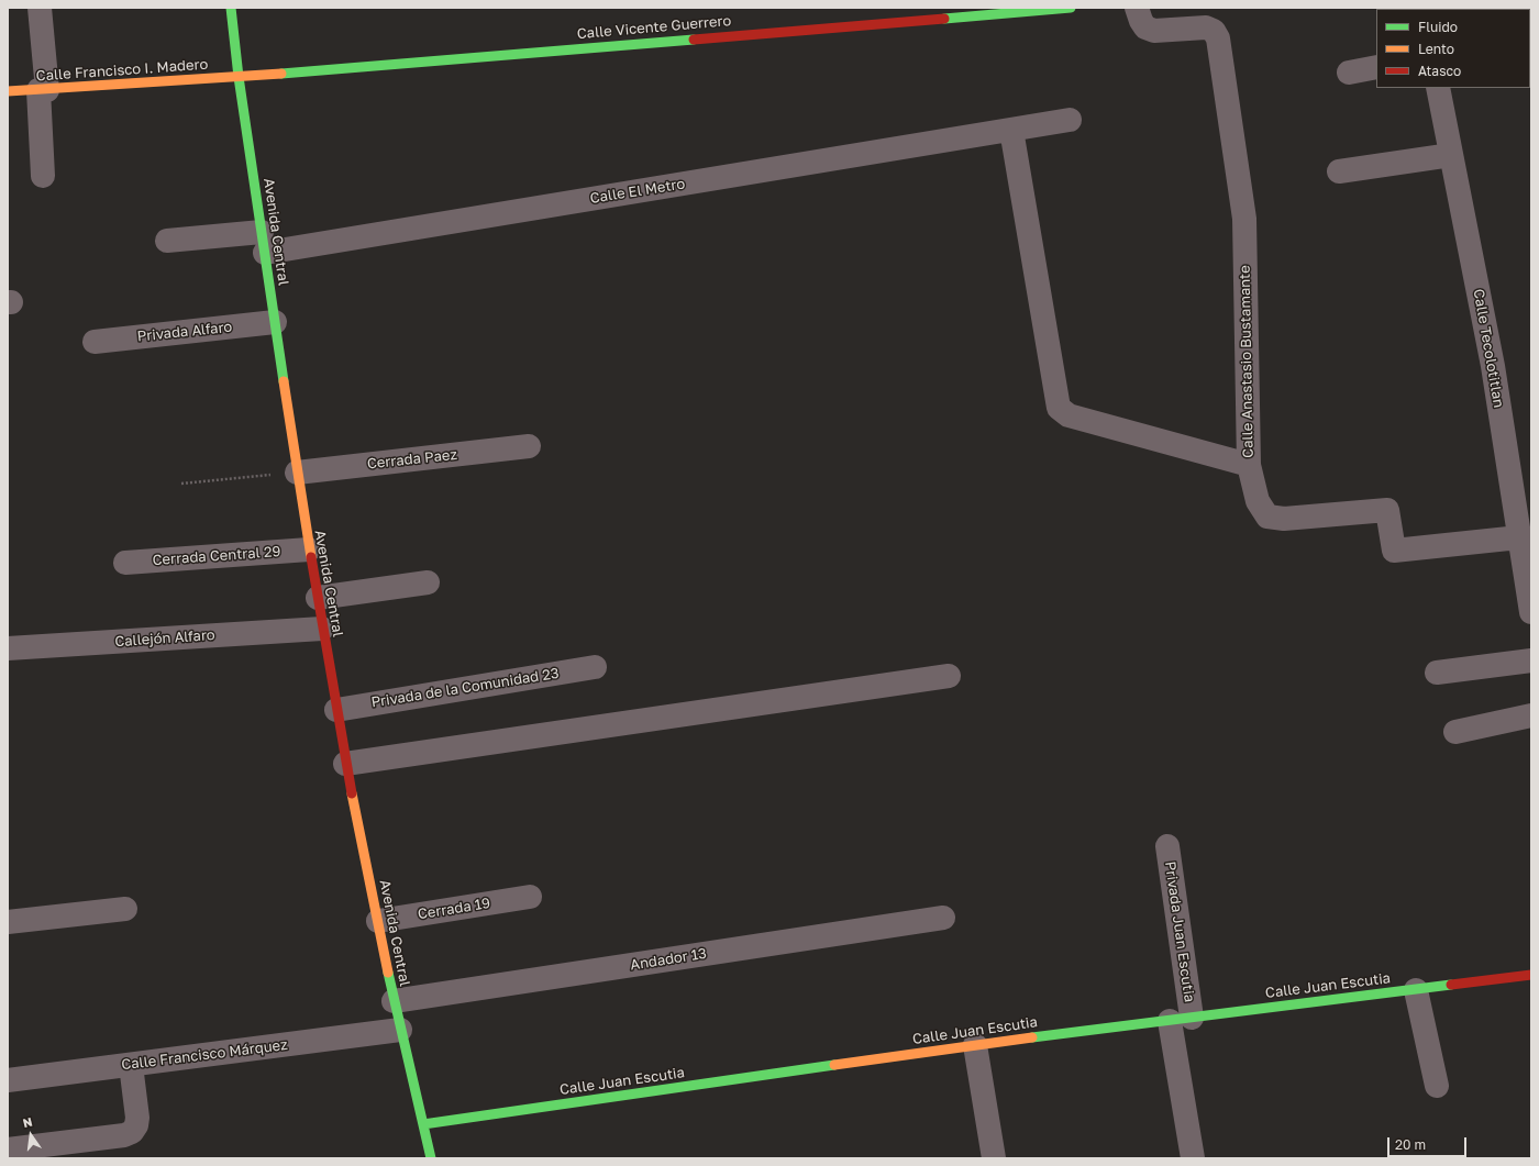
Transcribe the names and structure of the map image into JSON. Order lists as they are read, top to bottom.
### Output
{
  "streets": {
    "main road": [
      "Calle Vicente Guerrero",
      "Calle Francisco I. Madero",
      "Avenida Central",
      "Calle Juan Escutia"
    ],
    "street": [
      "Calle El Metro",
      "Privada Alfaro",
      "Calle Tecolotitlan",
      "Calle Anastasio Bustamante",
      "Cerrada Paez",
      "Cerrada Central 29",
      "Callejón Alfaro",
      "Privada de la Comunidad 23",
      "Cerrada 19",
      "Privada Juan Escutia",
      "Andador 13",
      "Calle Francisco Márquez"
    ]
  },
  "crossings": [
    ["Calle Vicente Guerrero", "Calle Francisco I. Madero"],
    ["Calle Vicente Guerrero", "Avenida Central"],
    ["Calle Francisco I. Madero", "Avenida Central"],
    ["Calle El Metro", "Avenida Central"],
    ["Calle El Metro", "Calle Anastasio Bustamante"],
    ["Avenida Central", "Privada Alfaro"],
    ["Avenida Central", "Cerrada Paez"],
    ["Avenida Central", "Cerrada Central 29"],
    ["Avenida Central", "Callejón Alfaro"],
    ["Avenida Central", "Privada de la Comunidad 23"],
    ["Avenida Central", "Cerrada 19"],
    ["Avenida Central", "Andador 13"],
    ["Avenida Central", "Calle Juan Escutia"],
    ["Avenida Central", "Calle Francisco Márquez"],
    ["Privada Juan Escutia", "Calle Juan Escutia"]
  ],
  "legend": ["Fluido", "Lento", "Atasco"],
  "scale_bar": "20 m",
  "north": "top"
}
